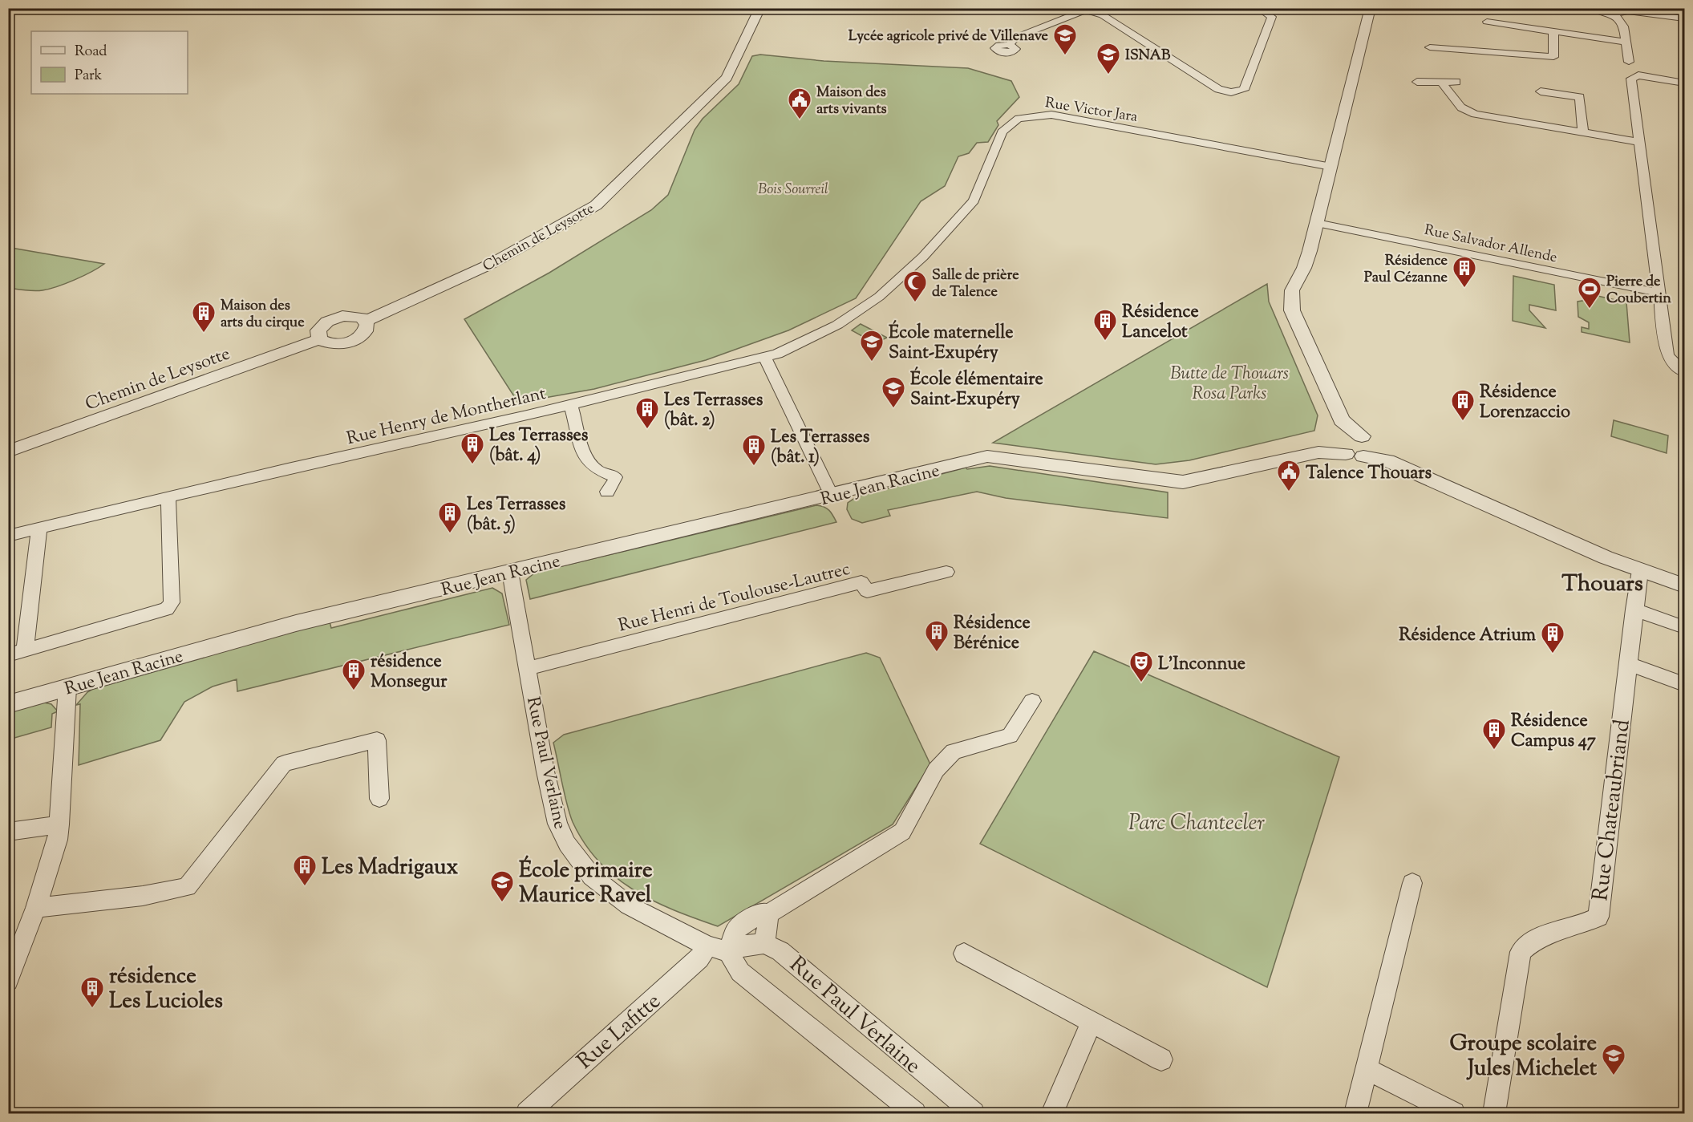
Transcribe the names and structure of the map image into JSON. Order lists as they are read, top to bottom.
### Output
{
  "streets": {
    "street": [
      "Rue Victor Jara",
      "Chemin de Leysotte",
      "Rue Salvador Allende",
      "Rue Henry de Montherlant",
      "Rue Jean Racine",
      "Rue Henri de Toulouse-Lautrec",
      "Rue Paul Verlaine",
      "Rue Chateaubriand",
      "Rue Lafitte"
    ]
  },
  "crossings": [
    ["Rue Victor Jara", "Rue Henry de Montherlant"],
    ["Rue Jean Racine", "Rue Paul Verlaine"],
    ["Rue Jean Racine", "Rue Chateaubriand"],
    ["Rue Henri de Toulouse-Lautrec", "Rue Paul Verlaine"],
    ["Rue Paul Verlaine", "Rue Lafitte"]
  ],
  "districts": ["Thouars"],
  "parks": ["Bois Sourreil", "Butte de Thouars Rosa Parks", "Parc Chantecler"],
  "places": {
    "school or university": [
      "Lycée agricole privé de Villenave",
      "ISNAB",
      "École maternelle Saint-Exupéry",
      "École élémentaire Saint-Exupéry",
      "École primaire Maurice Ravel",
      "Groupe scolaire Jules Michelet"
    ],
    "public building": ["Maison des arts vivants", "Talence Thouars"],
    "building": [
      "Résidence Paul Cézanne",
      "Maison des arts du cirque",
      "Résidence Lancelot",
      "Résidence Lorenzaccio",
      "Les Terrasses (bât. 2)",
      "Les Terrasses (bât. 4)",
      "Les Terrasses (bât. 1)",
      "Les Terrasses (bât. 5)",
      "Résidence Bérénice",
      "Résidence Atrium",
      "résidence Monsegur",
      "Résidence Campus 47",
      "Les Madrigaux",
      "résidence Les Lucioles"
    ],
    "mosque": ["Salle de prière de Talence"],
    "sports": ["Pierre de Coubertin"],
    "theatre": ["L'Inconnue"]
  },
  "legend": ["Road", "Park"]
}
